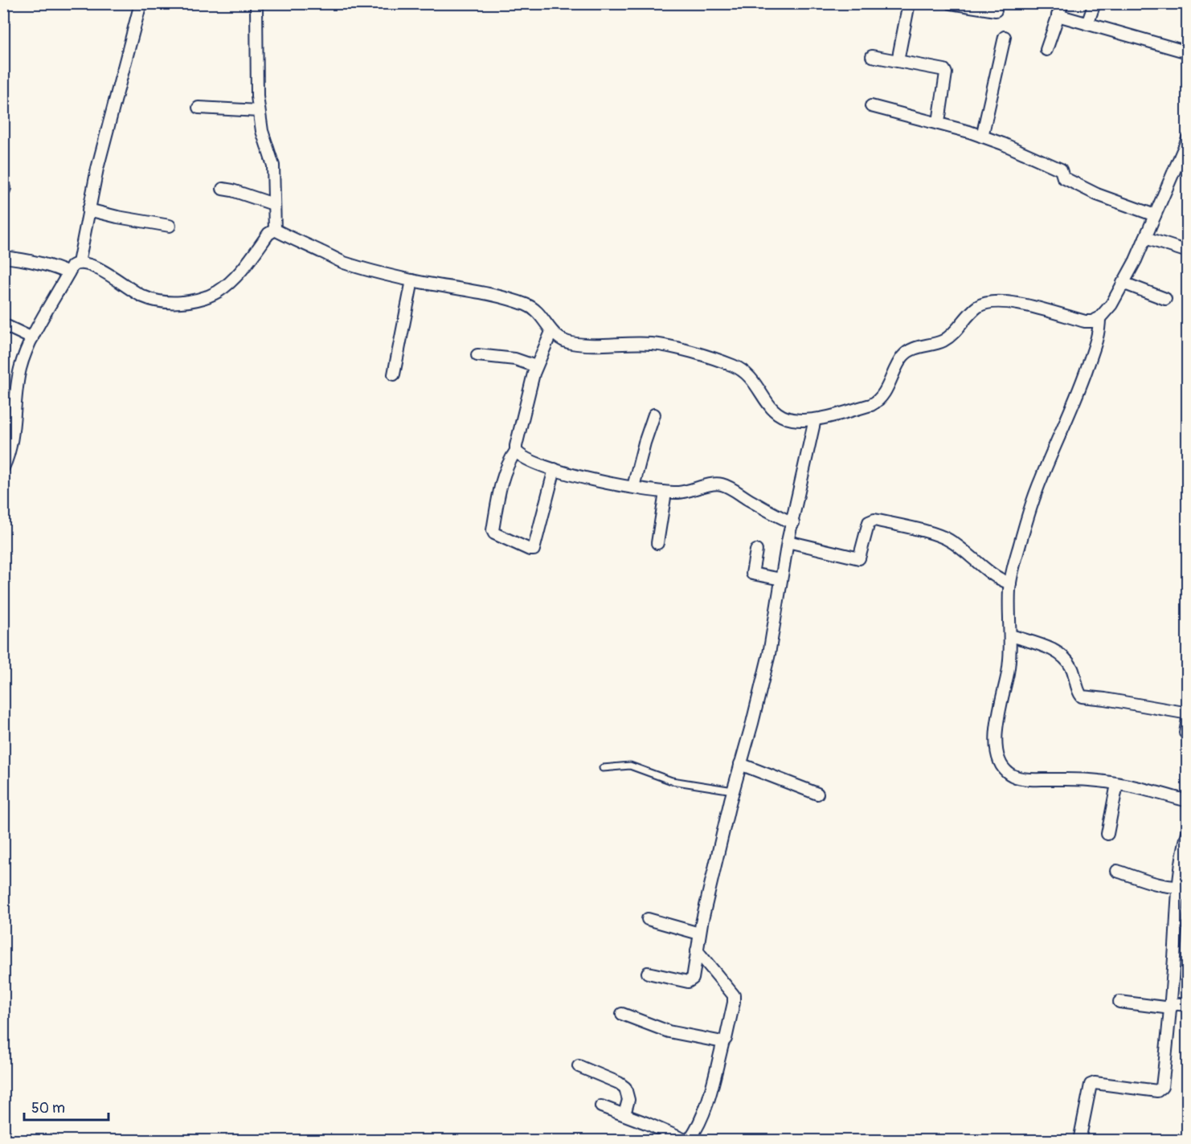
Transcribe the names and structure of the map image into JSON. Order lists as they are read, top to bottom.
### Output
{
  "scale_bar": "50 m"
}
